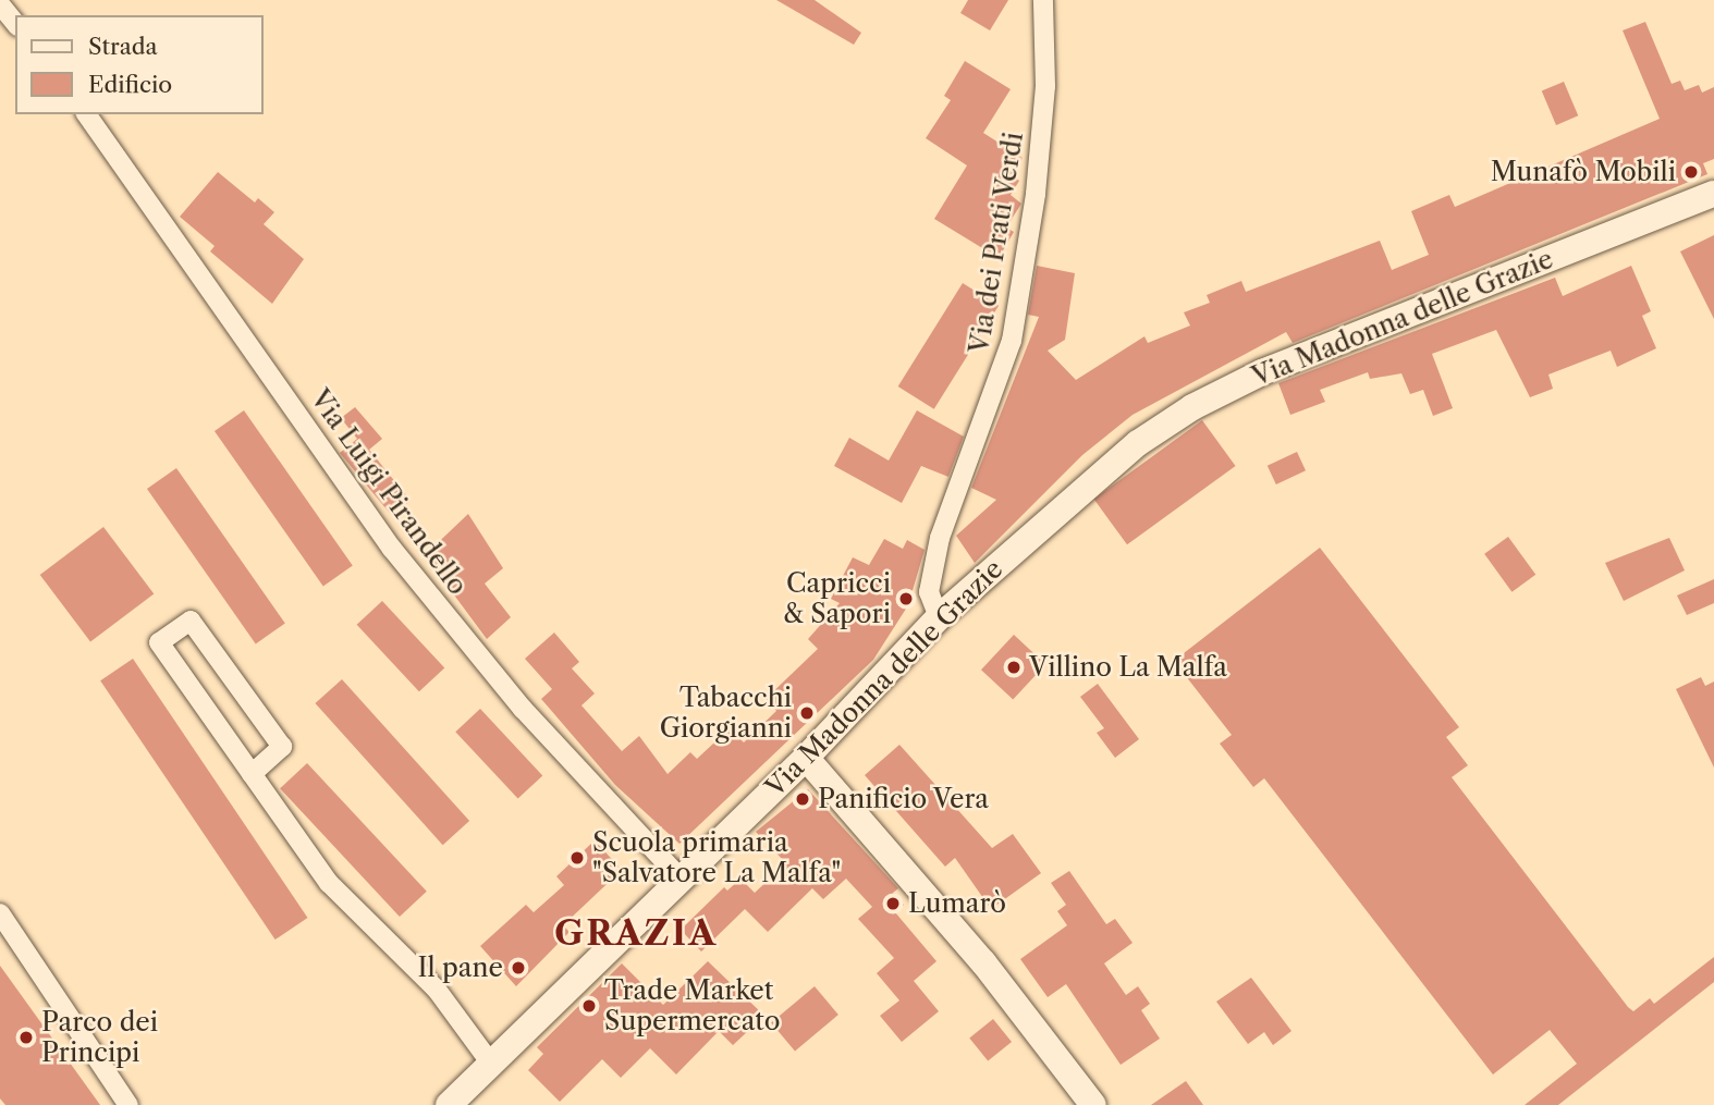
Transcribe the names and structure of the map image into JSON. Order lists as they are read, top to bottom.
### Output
{
  "streets": {
    "main road": ["Via Madonna delle Grazie"],
    "street": ["Via dei Prati Verdi", "Via Luigi Pirandello"]
  },
  "crossings": [
    ["Via dei Prati Verdi", "Via Madonna delle Grazie"],
    ["Via Madonna delle Grazie", "Via Luigi Pirandello"]
  ],
  "districts": ["GRAZIA"],
  "places": [
    "Munafò Mobili",
    "Capricci & Sapori",
    "Villino La Malfa",
    "Tabacchi Giorgianni",
    "Panificio Vera",
    "Scuola primaria \"Salvatore La Malfa\"",
    "Lumarò",
    "Il pane",
    "Trade Market Supermercato",
    "Parco dei Principi"
  ],
  "legend": ["Strada", "Edificio"]
}
